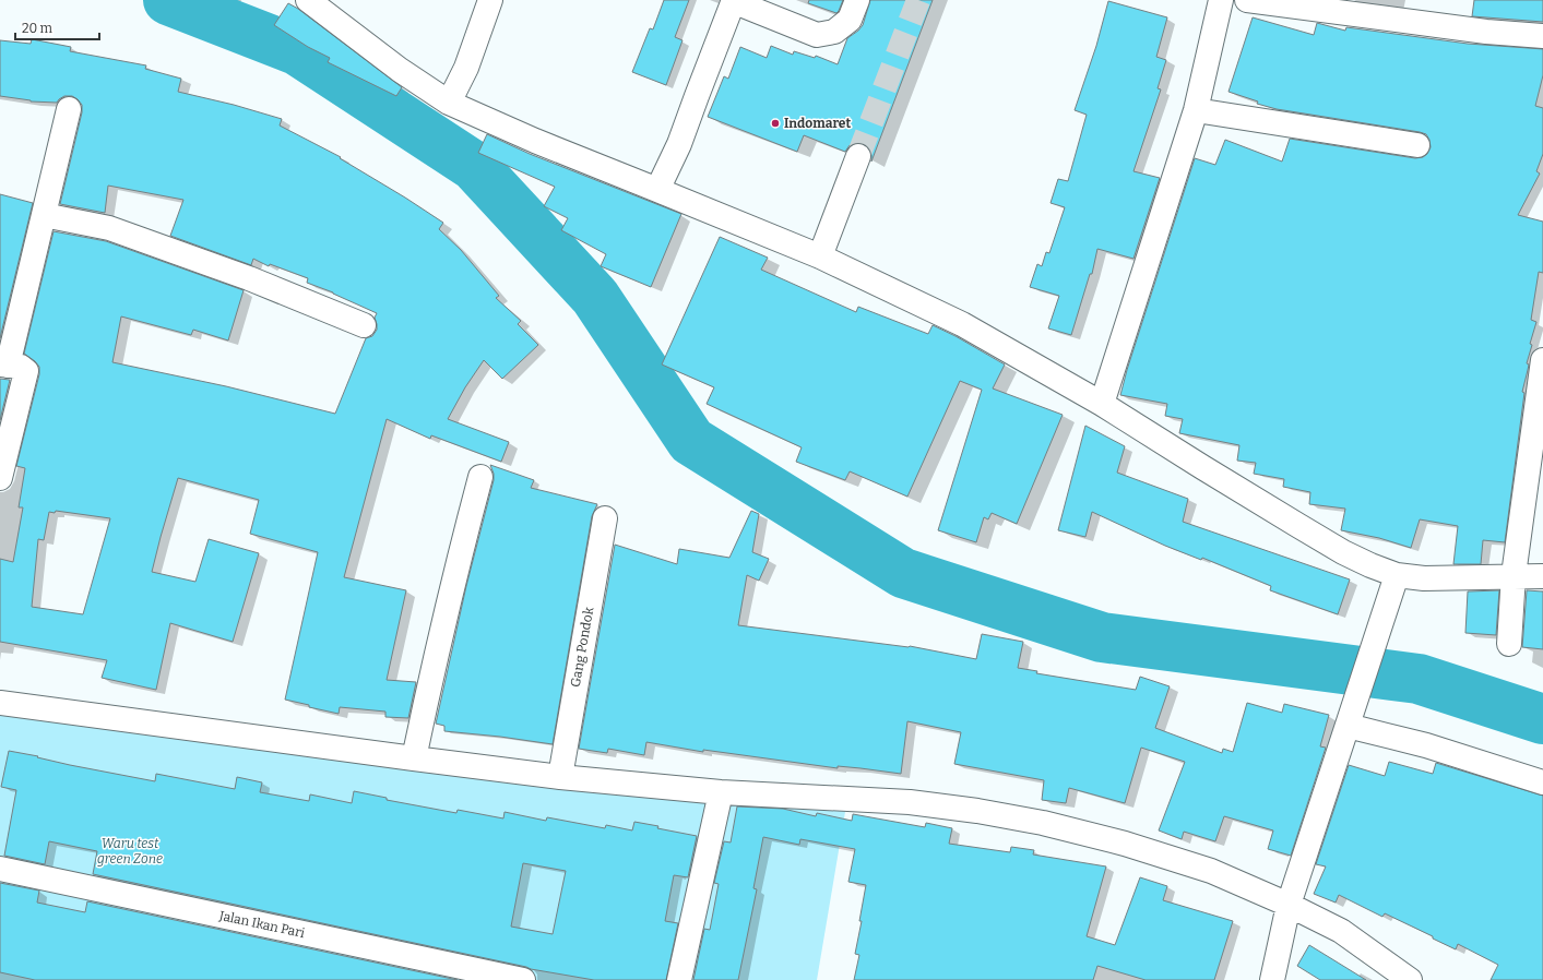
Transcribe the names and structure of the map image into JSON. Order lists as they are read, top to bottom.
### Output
{
  "streets": {
    "street": ["Gang Pondok", "Jalan Ikan Pari"]
  },
  "parks": ["Waru test green Zone"],
  "places": ["Indomaret"],
  "scale_bar": "20 m"
}
